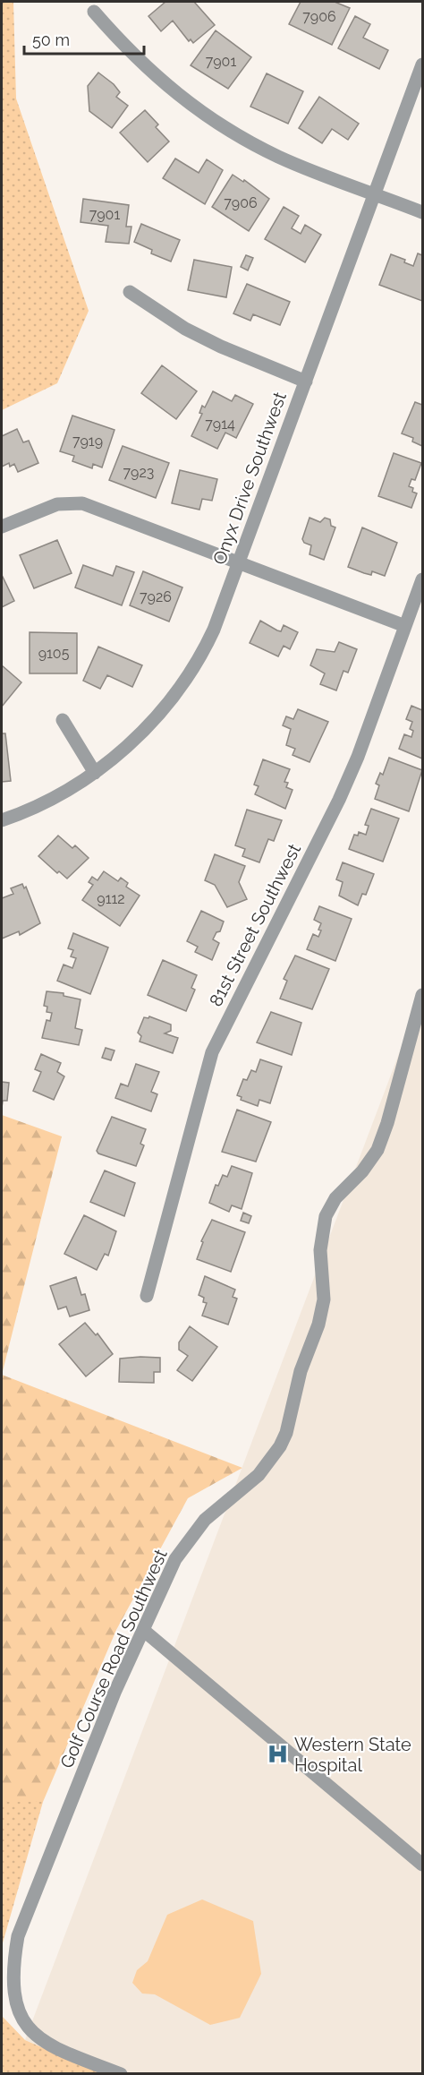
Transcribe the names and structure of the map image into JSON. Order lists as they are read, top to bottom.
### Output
{
  "streets": {
    "street": ["Onyx Drive Southwest", "81st Street Southwest", "Golf Course Road Southwest"]
  },
  "places": {
    "hospital": ["Western State Hospital"]
  },
  "house_numbers": [
    "7906",
    "7901",
    "7906",
    "7901",
    "7914",
    "7919",
    "7923",
    "7926",
    "9105",
    "9112"
  ],
  "scale_bar": "50 m"
}
